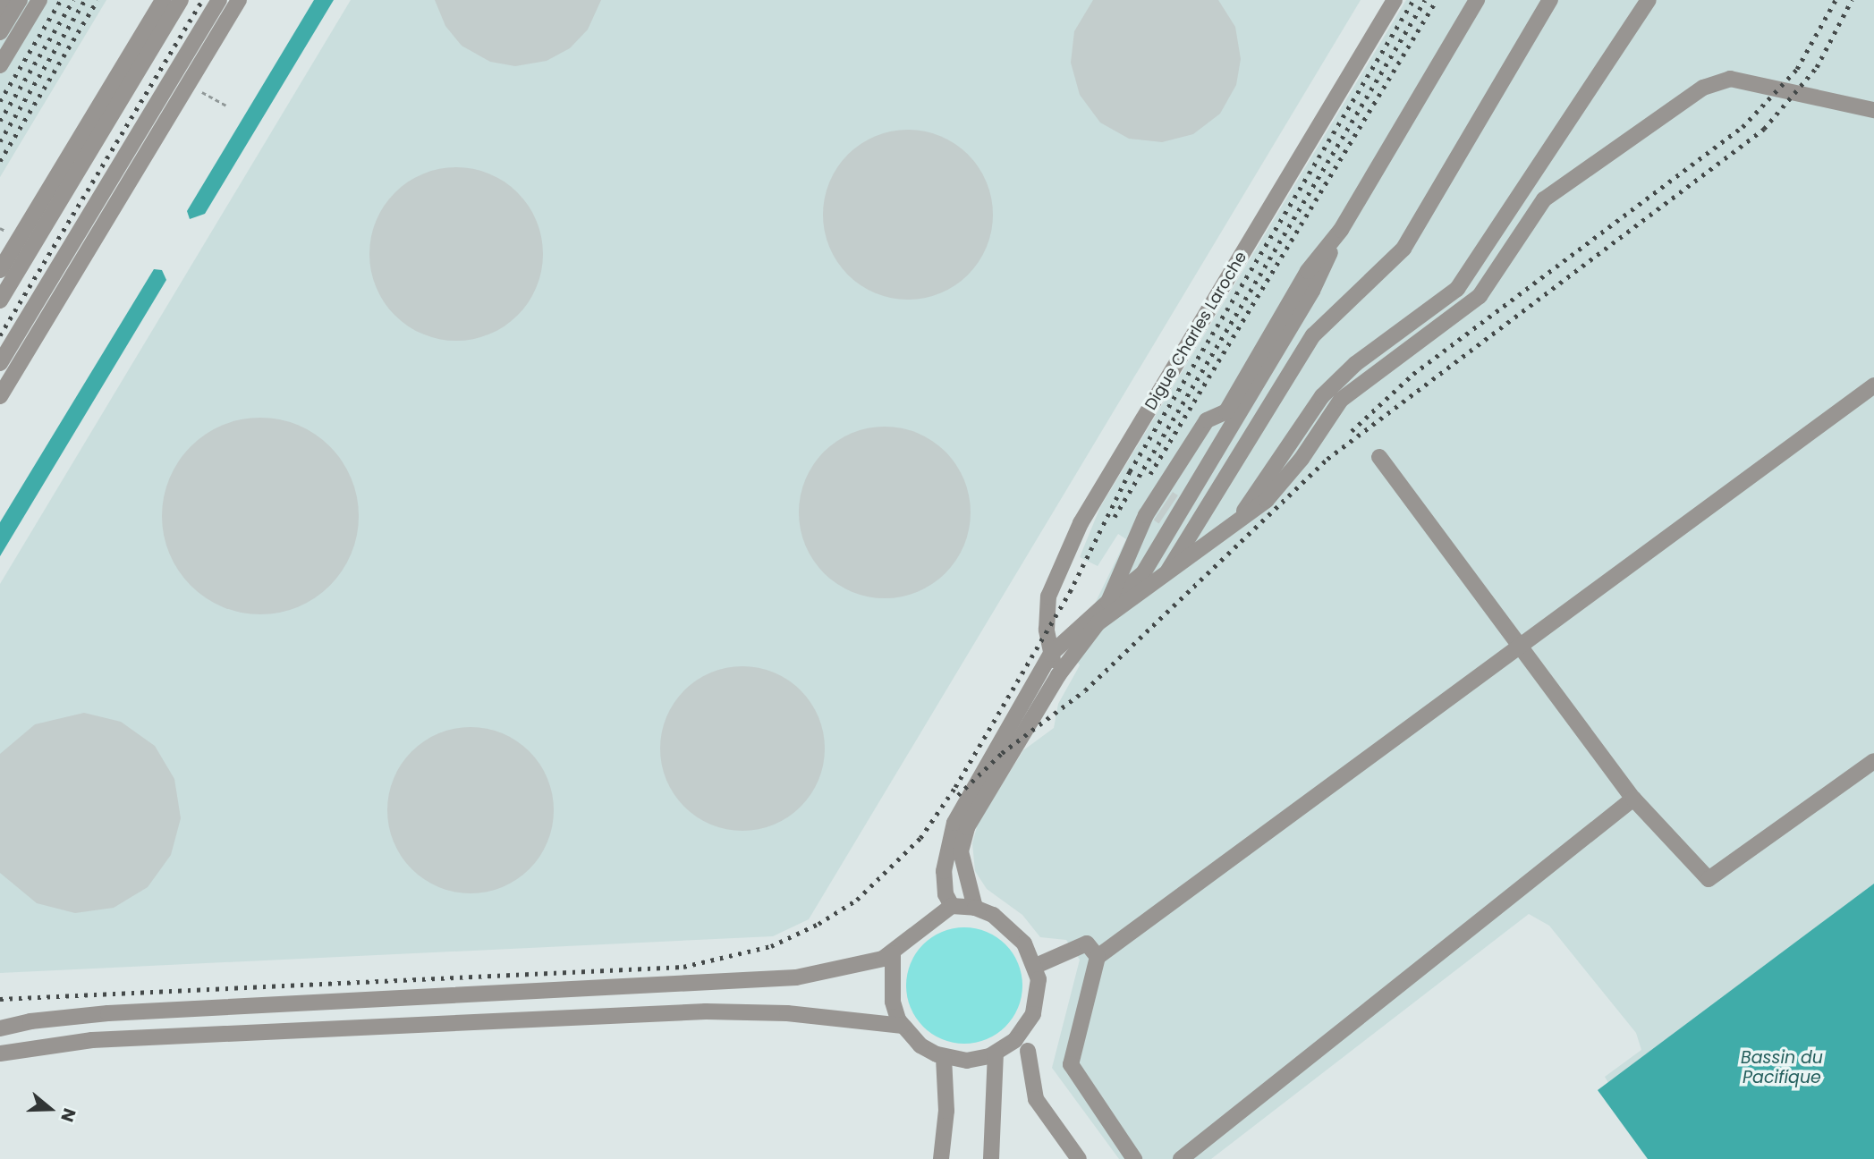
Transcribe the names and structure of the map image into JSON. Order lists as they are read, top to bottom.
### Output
{
  "streets": {
    "street": ["Digue Charles Laroche"]
  },
  "water": ["Bassin du Pacifique"],
  "north": "right"
}
